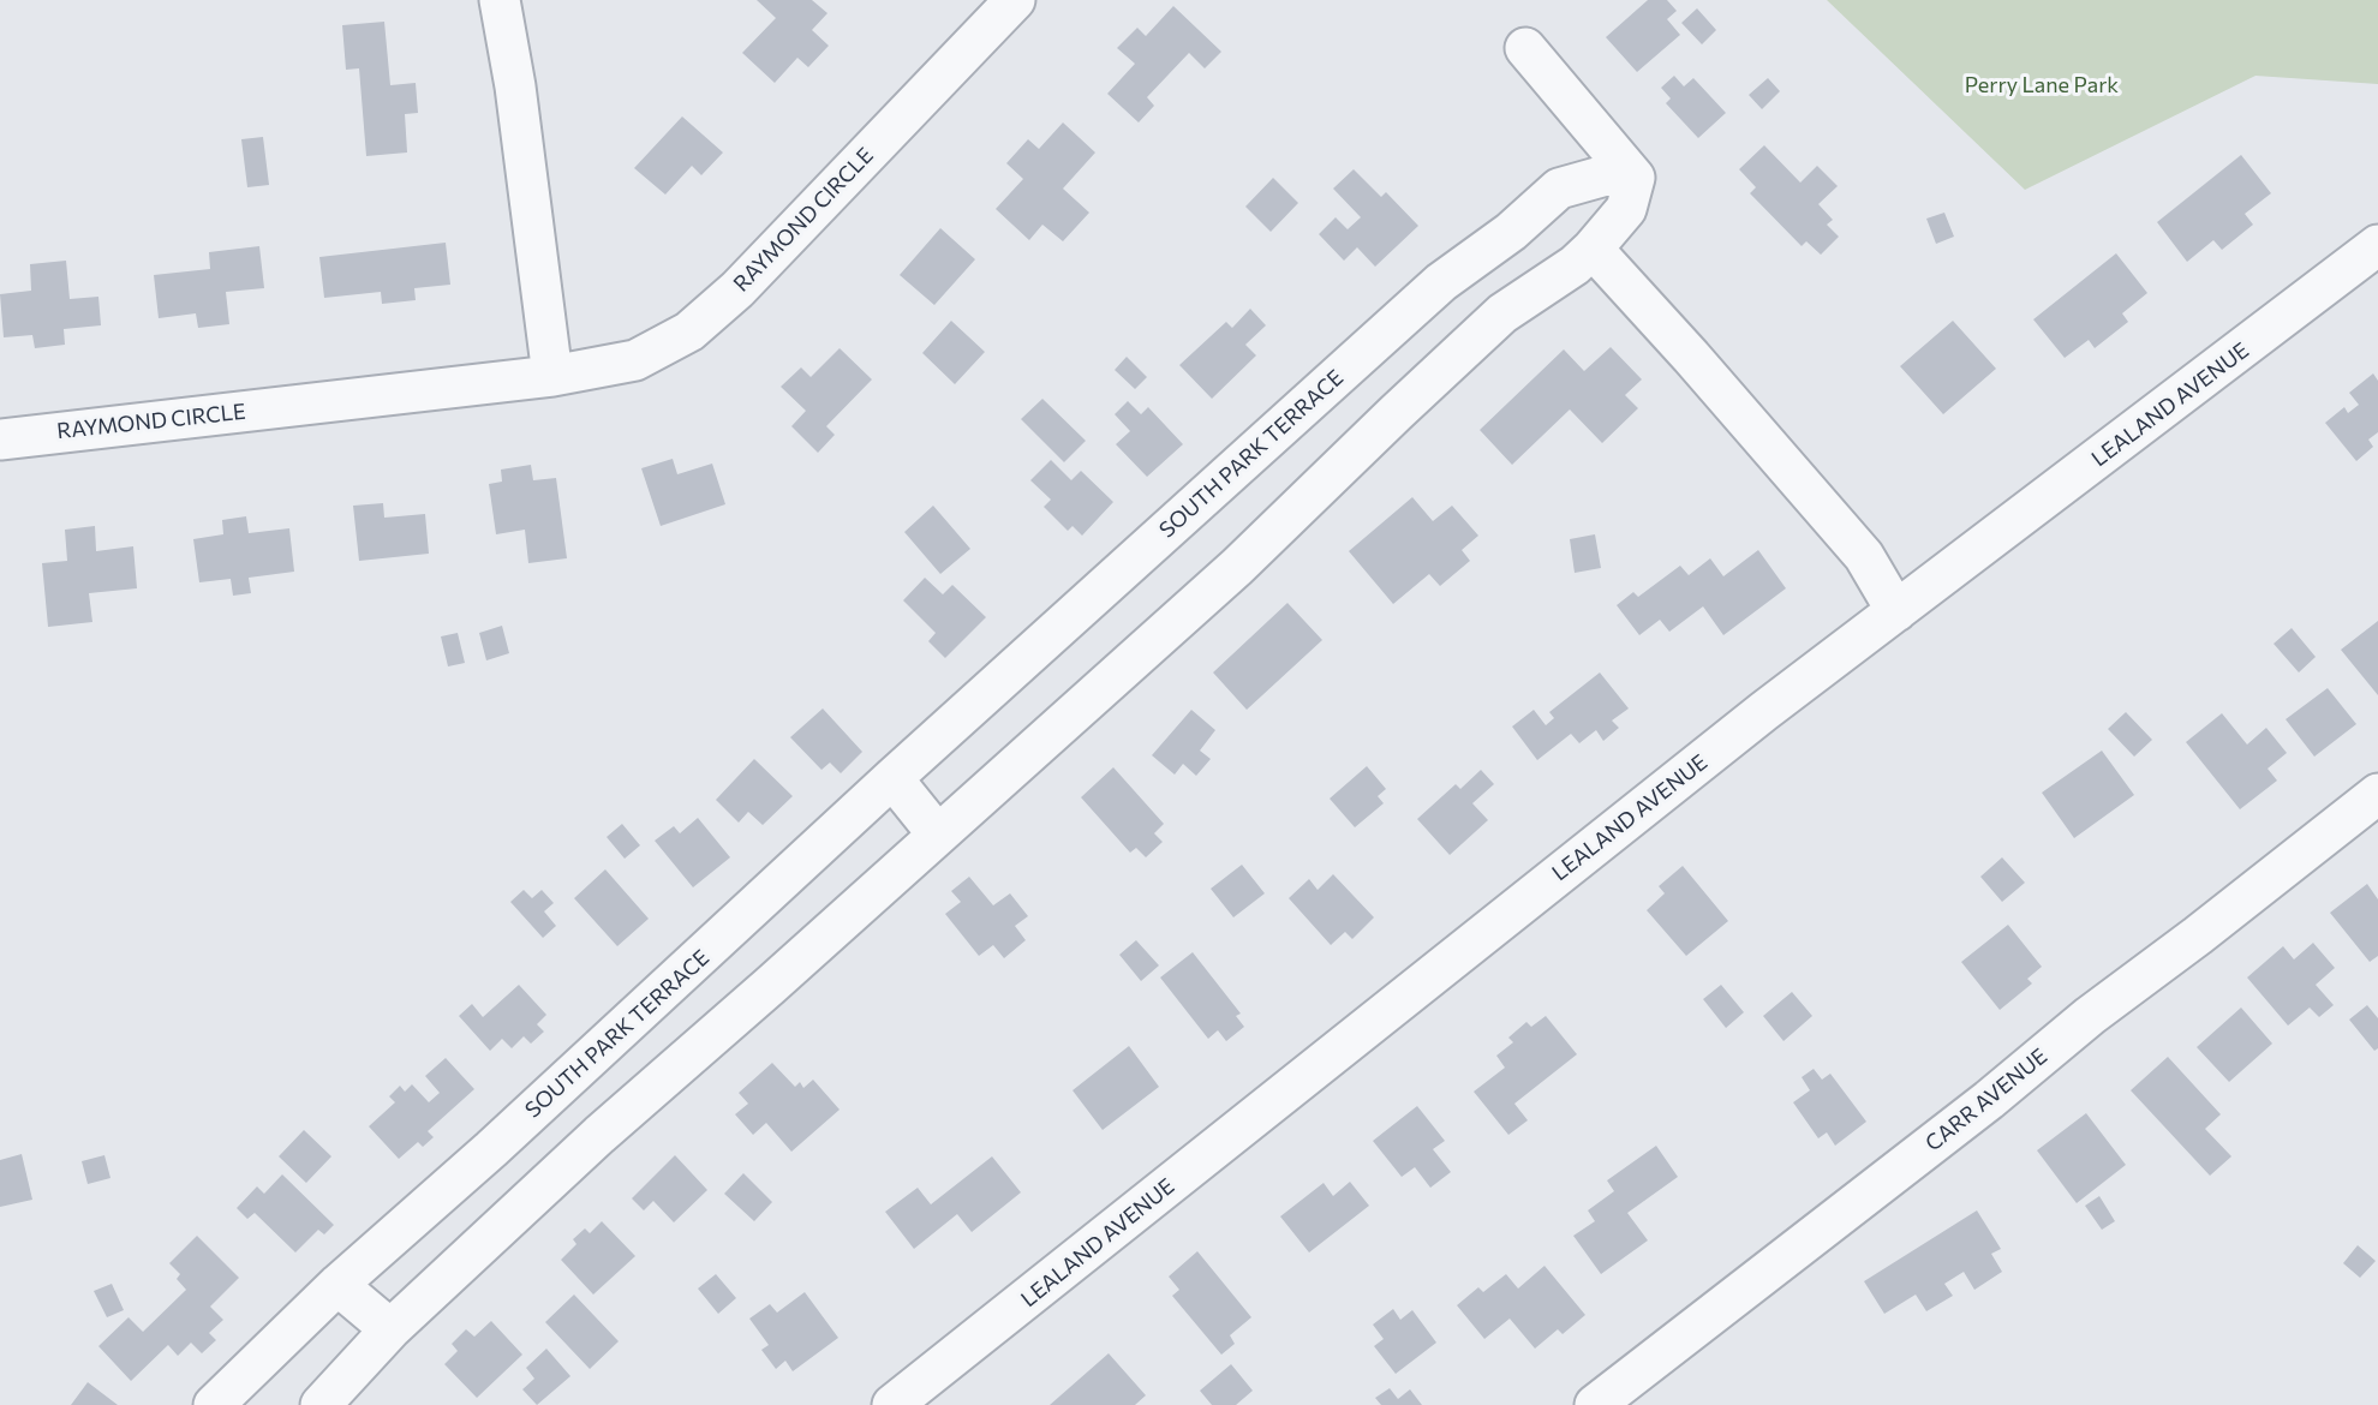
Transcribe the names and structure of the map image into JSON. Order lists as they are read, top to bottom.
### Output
{
  "streets": {
    "street": [
      "RAYMOND CIRCLE",
      "LEALAND AVENUE",
      "SOUTH PARK TERRACE",
      "CARR AVENUE"
    ]
  },
  "parks": ["Perry Lane Park"]
}
